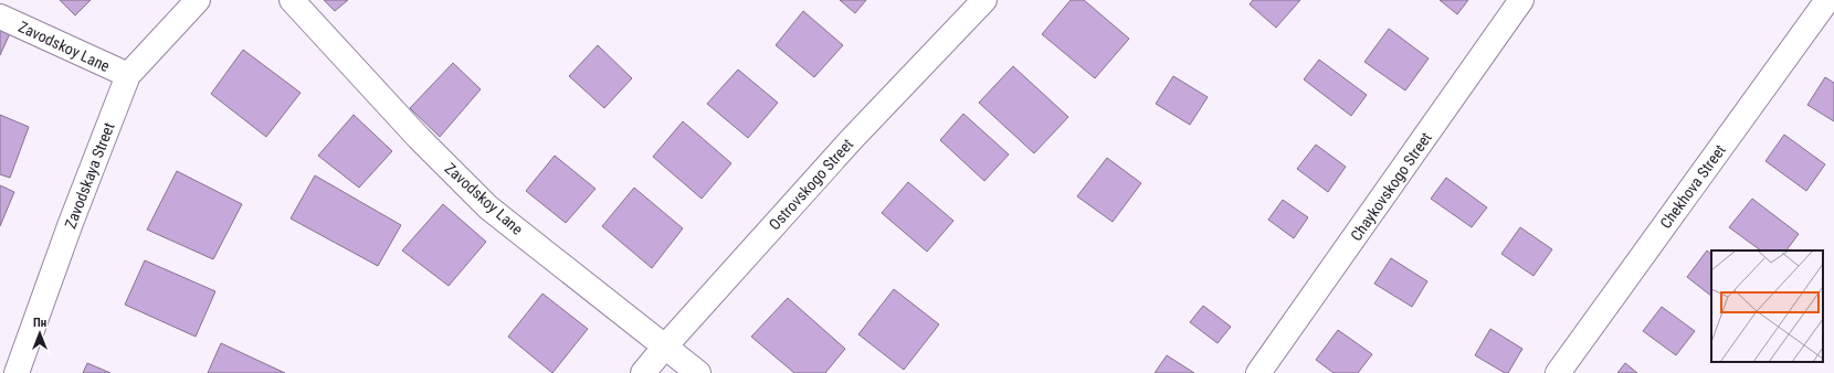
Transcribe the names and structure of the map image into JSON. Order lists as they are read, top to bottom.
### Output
{
  "streets": {
    "street": [
      "Zavodskoy Lane",
      "Zavodskaya Street",
      "Ostrovskogo Street",
      "Chaykovskogo Street",
      "Chekhova Street"
    ]
  },
  "crossings": [
    ["Zavodskoy Lane", "Zavodskaya Street"],
    ["Zavodskoy Lane", "Ostrovskogo Street"]
  ],
  "north": "top"
}
